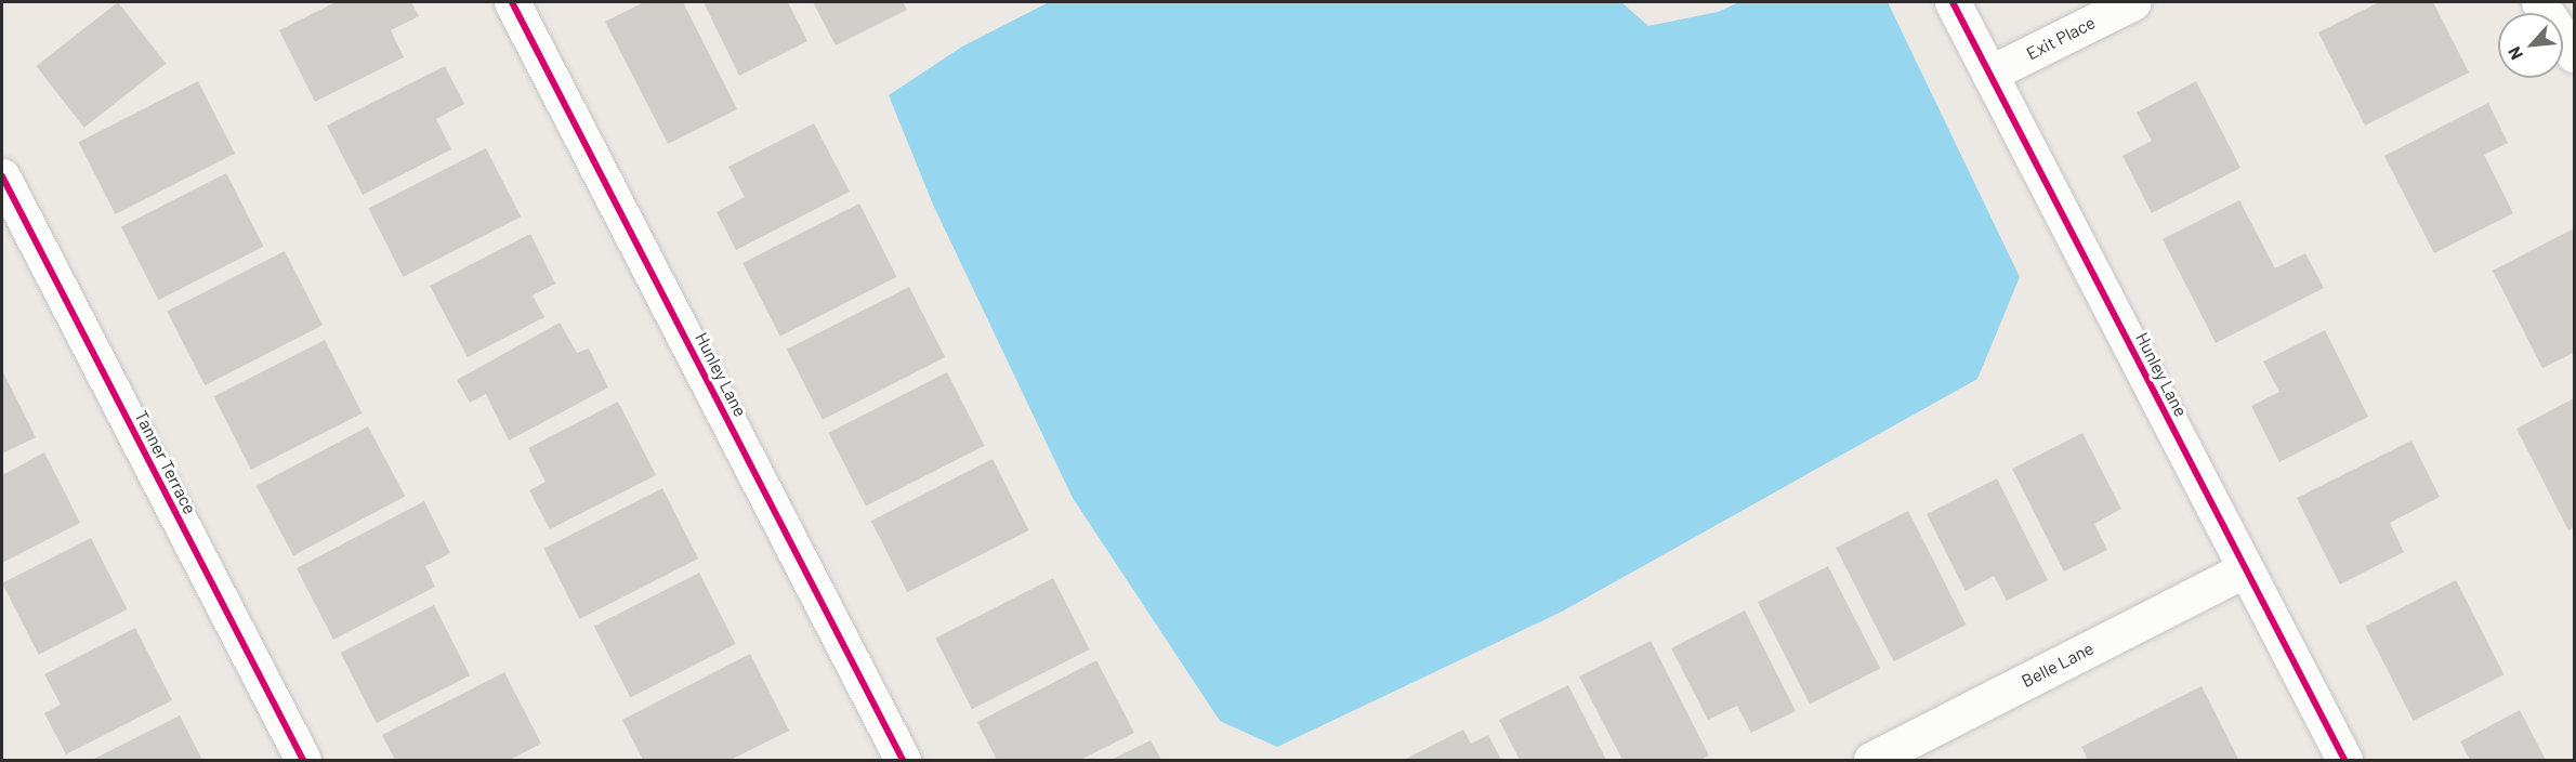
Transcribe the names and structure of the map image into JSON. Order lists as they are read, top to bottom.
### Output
{
  "streets": {
    "street": [
      "Exit Place",
      "Hunley Lane",
      "Tanner Terrace",
      "Belle Lane"
    ]
  },
  "crossings": [
    ["Exit Place", "Hunley Lane"],
    ["Hunley Lane", "Belle Lane"]
  ],
  "north": "bottom left"
}
